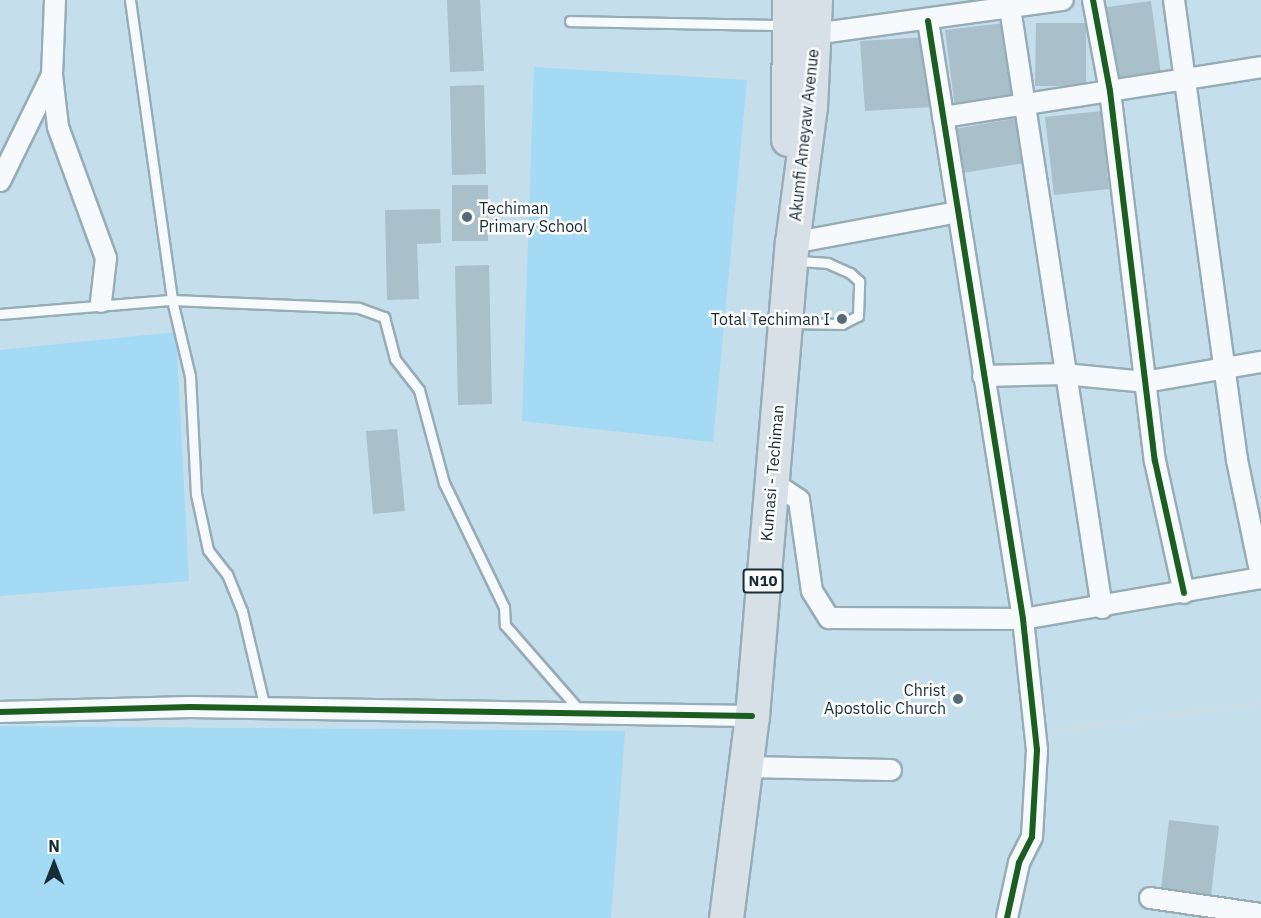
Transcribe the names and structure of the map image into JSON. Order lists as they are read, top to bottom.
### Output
{
  "streets": {
    "highway": ["Akumfi Ameyaw Avenue", "Kumasi - Techiman", "N10"]
  },
  "crossings": [
    ["Akumfi Ameyaw Avenue", "Kumasi - Techiman"]
  ],
  "places": ["Techiman Primary School", "Total Techiman I", "Christ Apostolic Church"],
  "north": "top"
}
